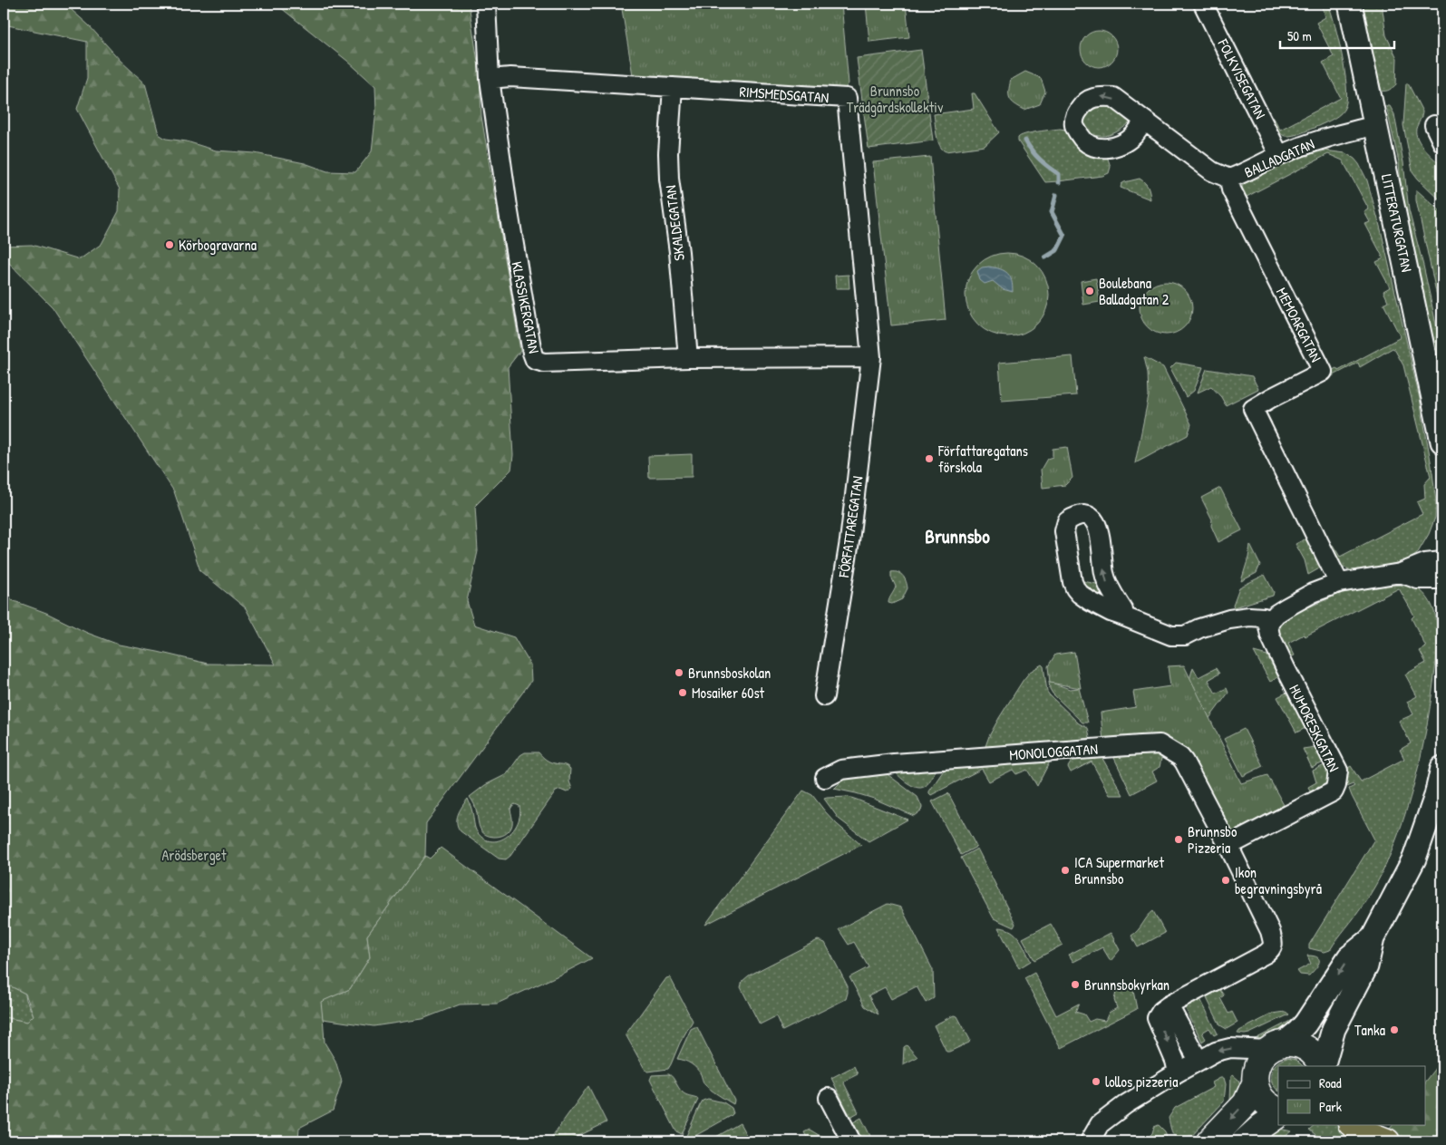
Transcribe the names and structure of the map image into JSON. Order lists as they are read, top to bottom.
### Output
{
  "streets": {
    "street": [
      "FOLKVISEGATAN",
      "RIMSMEDSGATAN",
      "BALLADGATAN",
      "SKALDEGATAN",
      "LITTERATURGATAN",
      "KLASSIKERGATAN",
      "MEMOARGATAN",
      "FÖRFATTAREGATAN",
      "HUMORESKGATAN",
      "MONOLOGGATAN"
    ]
  },
  "crossings": [
    ["FOLKVISEGATAN", "BALLADGATAN"],
    ["RIMSMEDSGATAN", "SKALDEGATAN"],
    ["RIMSMEDSGATAN", "KLASSIKERGATAN"],
    ["RIMSMEDSGATAN", "FÖRFATTAREGATAN"],
    ["BALLADGATAN", "LITTERATURGATAN"],
    ["BALLADGATAN", "MEMOARGATAN"],
    ["SKALDEGATAN", "KLASSIKERGATAN"],
    ["KLASSIKERGATAN", "FÖRFATTAREGATAN"],
    ["HUMORESKGATAN", "MONOLOGGATAN"]
  ],
  "districts": ["Brunnsbo"],
  "parks": ["Brunnsbo Trädgårdskollektiv", "Arödsberget"],
  "places": [
    "Körbogravarna",
    "Boulebana Balladgatan 2",
    "Författaregatans förskola",
    "Brunnsboskolan",
    "Mosaiker 60st",
    "Brunnsbo Pizzeria",
    "ICA Supermarket Brunnsbo",
    "Ikon begravningsbyrå",
    "Brunnsbokyrkan",
    "Tanka",
    "lollos pizzeria"
  ],
  "legend": ["Road", "Park"],
  "scale_bar": "50 m"
}
